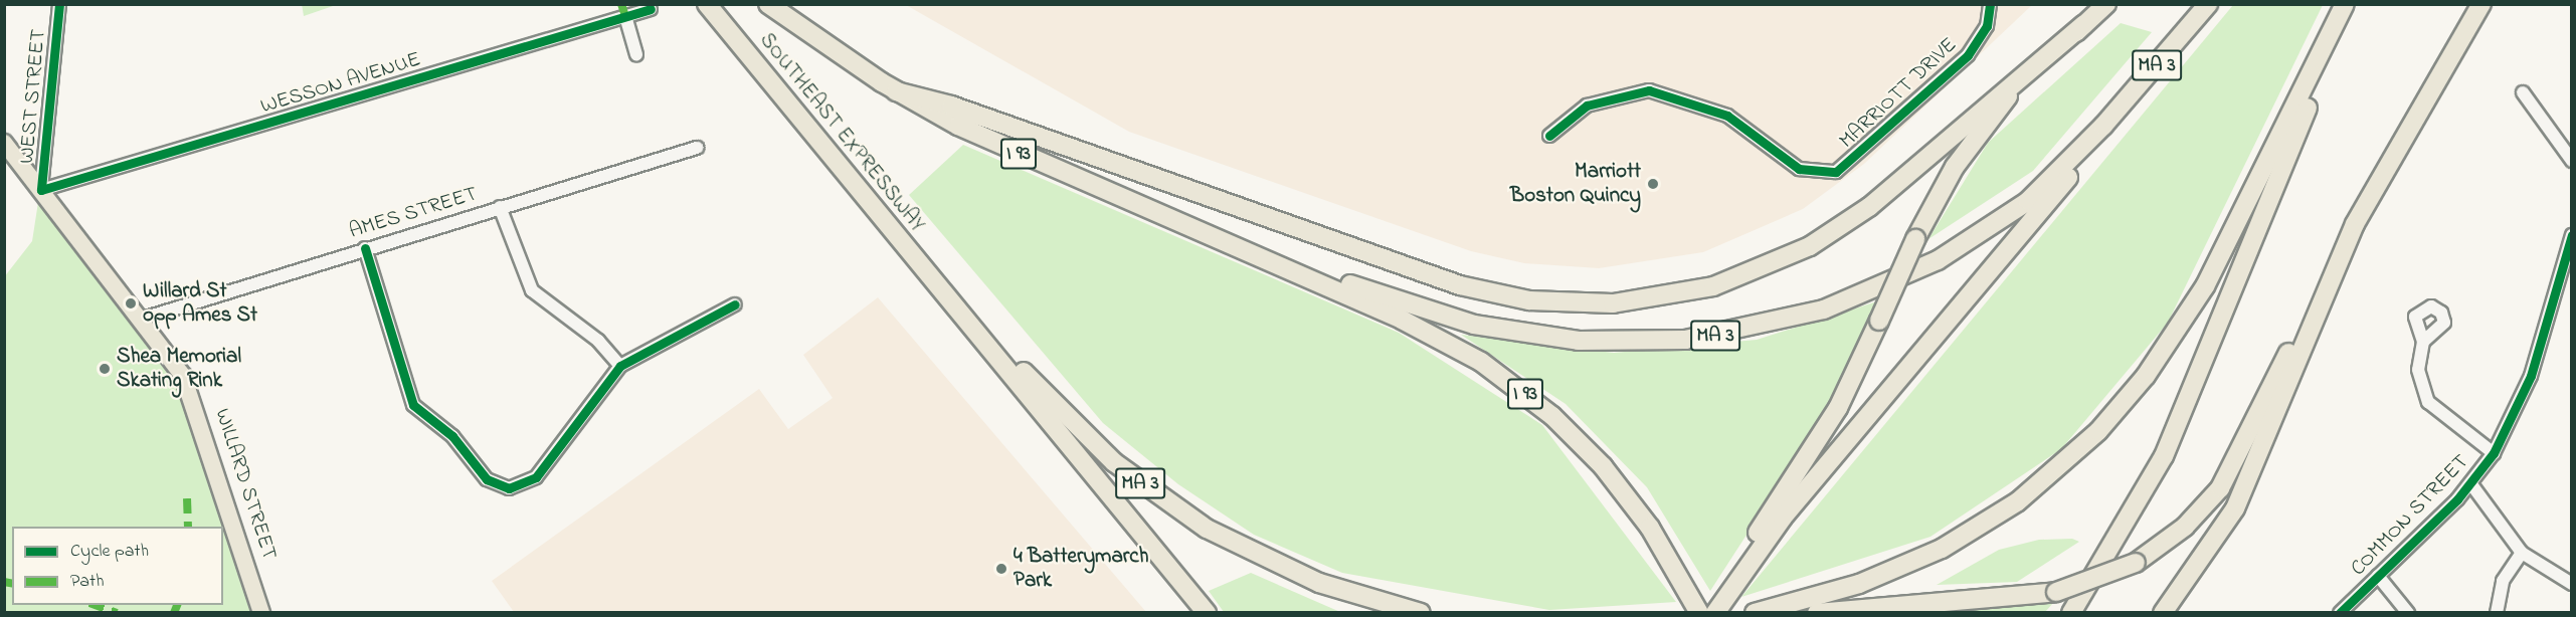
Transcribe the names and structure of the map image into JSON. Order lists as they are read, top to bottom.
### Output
{
  "streets": {
    "highway": ["MA 3", "SOUTHEAST EXPRESSWAY", "I 93"],
    "main road": ["WILLARD STREET"],
    "street": [
      "WESSON AVENUE",
      "MARRIOTT DRIVE",
      "WEST STREET",
      "AMES STREET",
      "COMMON STREET"
    ]
  },
  "crossings": [
    ["MA 3", "SOUTHEAST EXPRESSWAY"],
    ["MA 3", "I 93"],
    ["WESSON AVENUE", "WEST STREET"],
    ["WESSON AVENUE", "WILLARD STREET"],
    ["WEST STREET", "WILLARD STREET"],
    ["SOUTHEAST EXPRESSWAY", "I 93"],
    ["AMES STREET", "WILLARD STREET"]
  ],
  "places": [
    "Marriott Boston Quincy",
    "Willard St opp Ames St",
    "Shea Memorial Skating Rink",
    "4 Batterymarch Park"
  ],
  "legend": ["Cycle path", "Path"]
}
